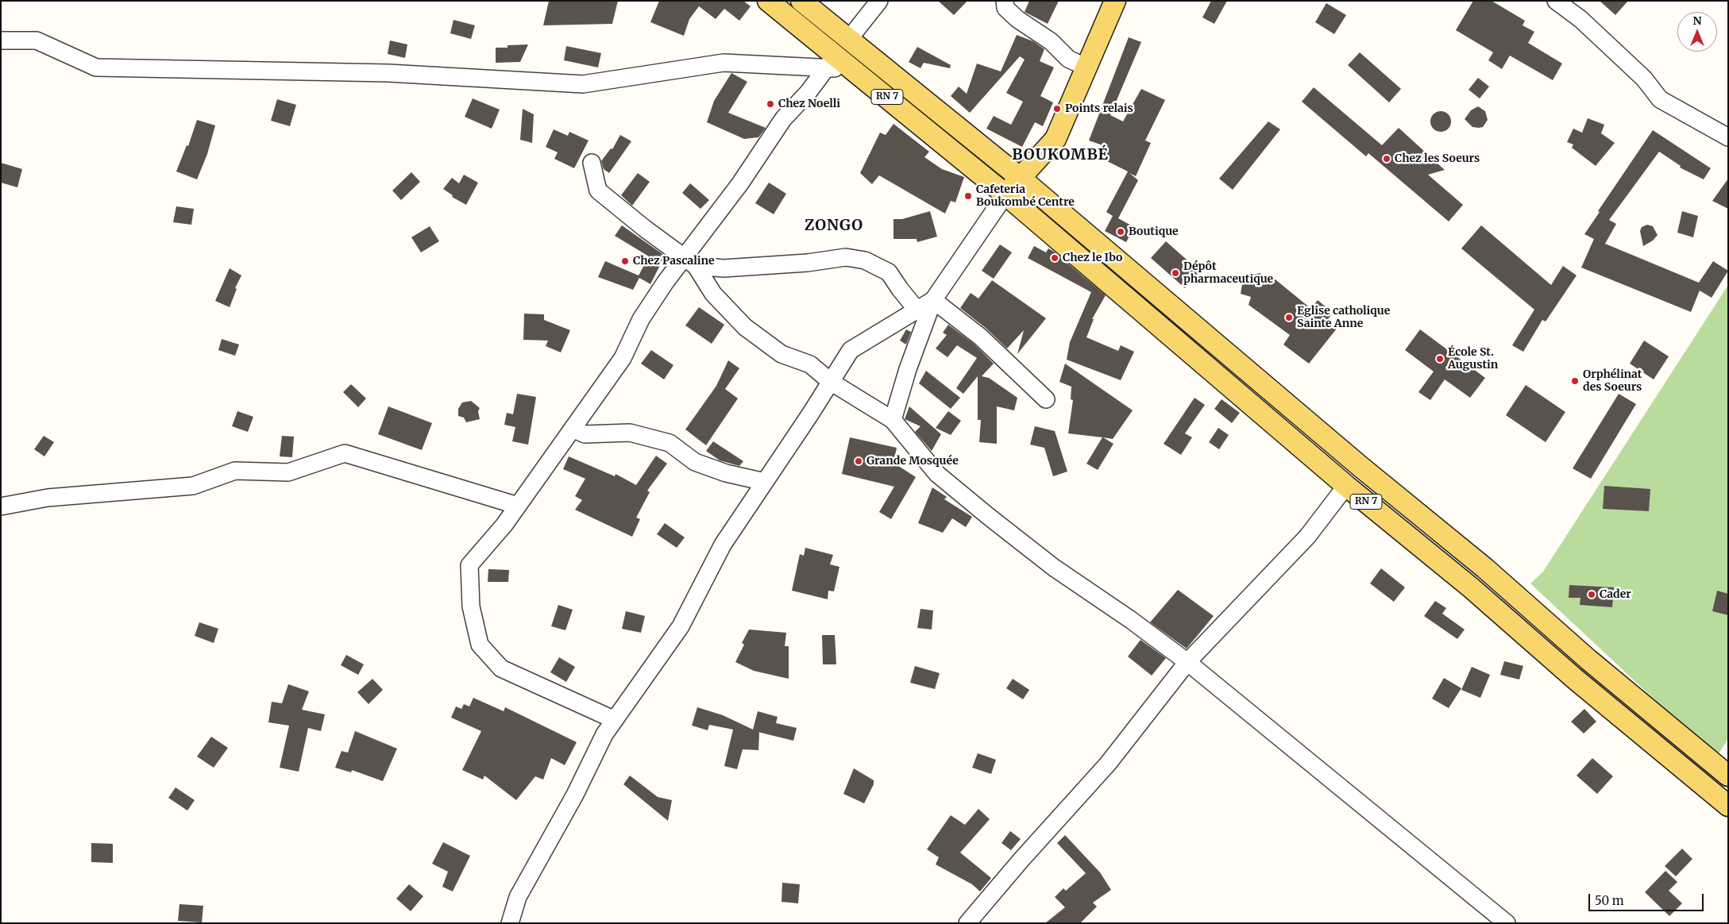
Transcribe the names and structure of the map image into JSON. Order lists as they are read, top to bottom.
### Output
{
  "streets": {
    "main road": ["RN 7"]
  },
  "districts": ["BOUKOMBÉ", "ZONGO"],
  "places": [
    "Chez Noelli",
    "Points relais",
    "Chez les Soeurs",
    "Cafeteria Boukombé Centre",
    "Boutique",
    "Chez le Ibo",
    "Chez Pascaline",
    "Dépôt pharmaceutique",
    "Eglise catholique Sainte Anne",
    "École St. Augustin",
    "Orphélinat des Soeurs",
    "Grande Mosquée",
    "Cader"
  ],
  "scale_bar": "50 m",
  "north": "top"
}
